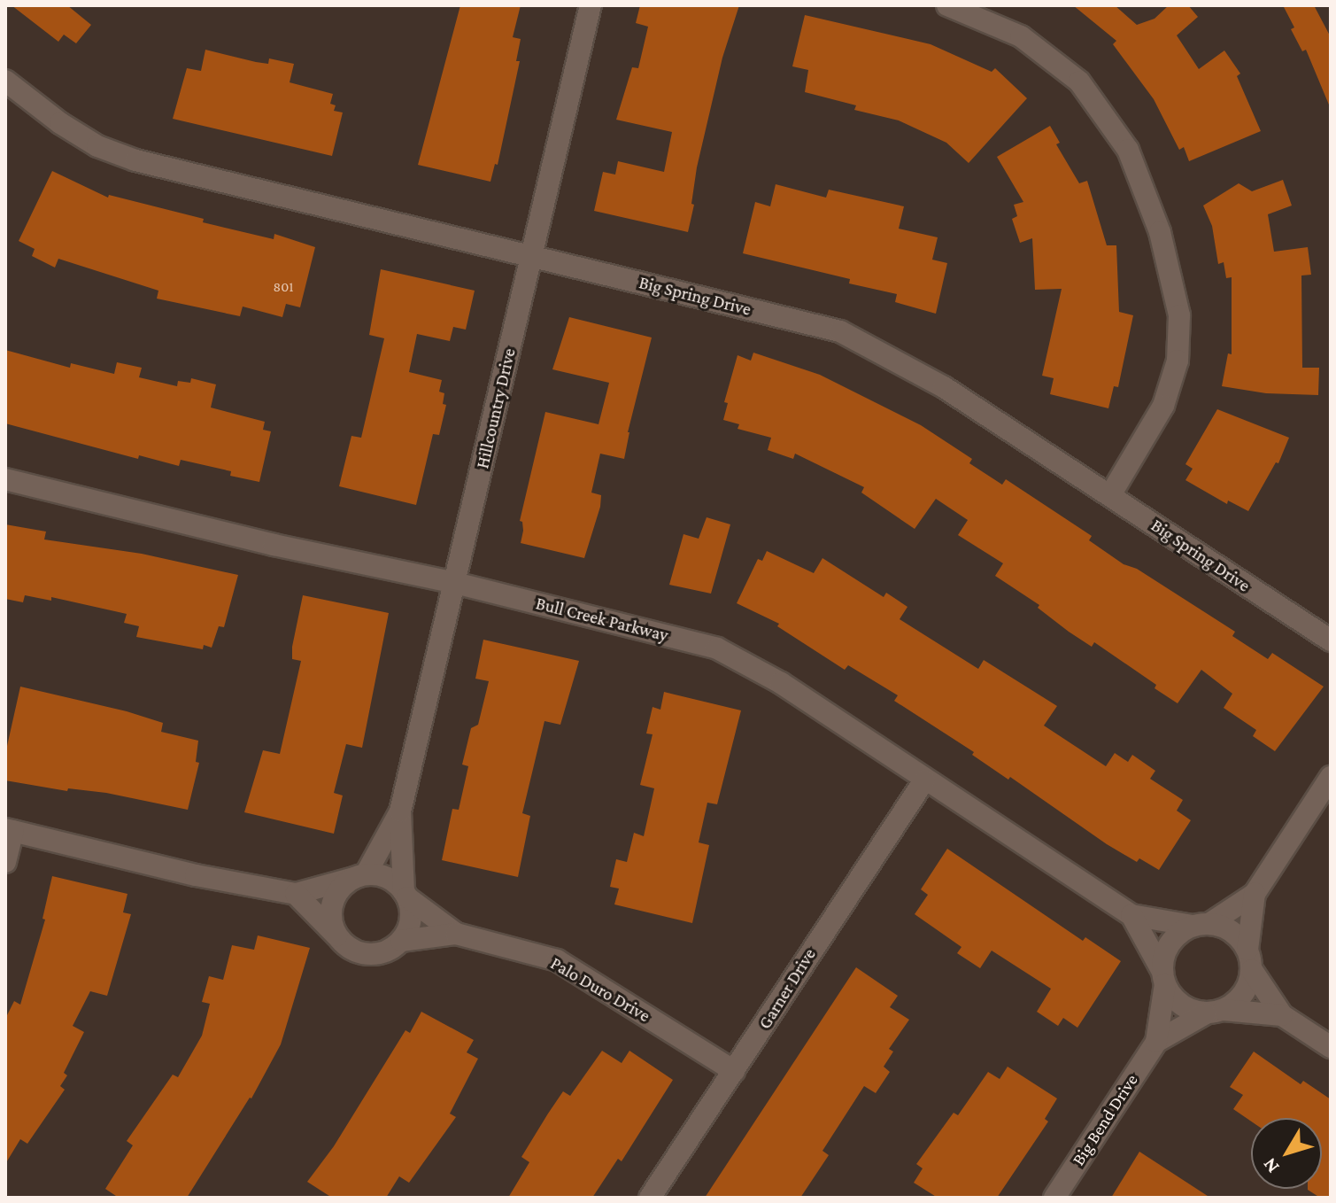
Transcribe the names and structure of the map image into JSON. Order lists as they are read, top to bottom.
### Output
{
  "streets": {
    "street": [
      "Big Spring Drive",
      "Hillcountry Drive",
      "Bull Creek Parkway",
      "Garner Drive",
      "Palo Duro Drive",
      "Big Bend Drive"
    ]
  },
  "crossings": [
    ["Big Spring Drive", "Hillcountry Drive"],
    ["Hillcountry Drive", "Bull Creek Parkway"],
    ["Hillcountry Drive", "Palo Duro Drive"],
    ["Bull Creek Parkway", "Garner Drive"],
    ["Bull Creek Parkway", "Big Bend Drive"],
    ["Garner Drive", "Palo Duro Drive"]
  ],
  "house_numbers": ["801"],
  "north": "bottom left"
}
